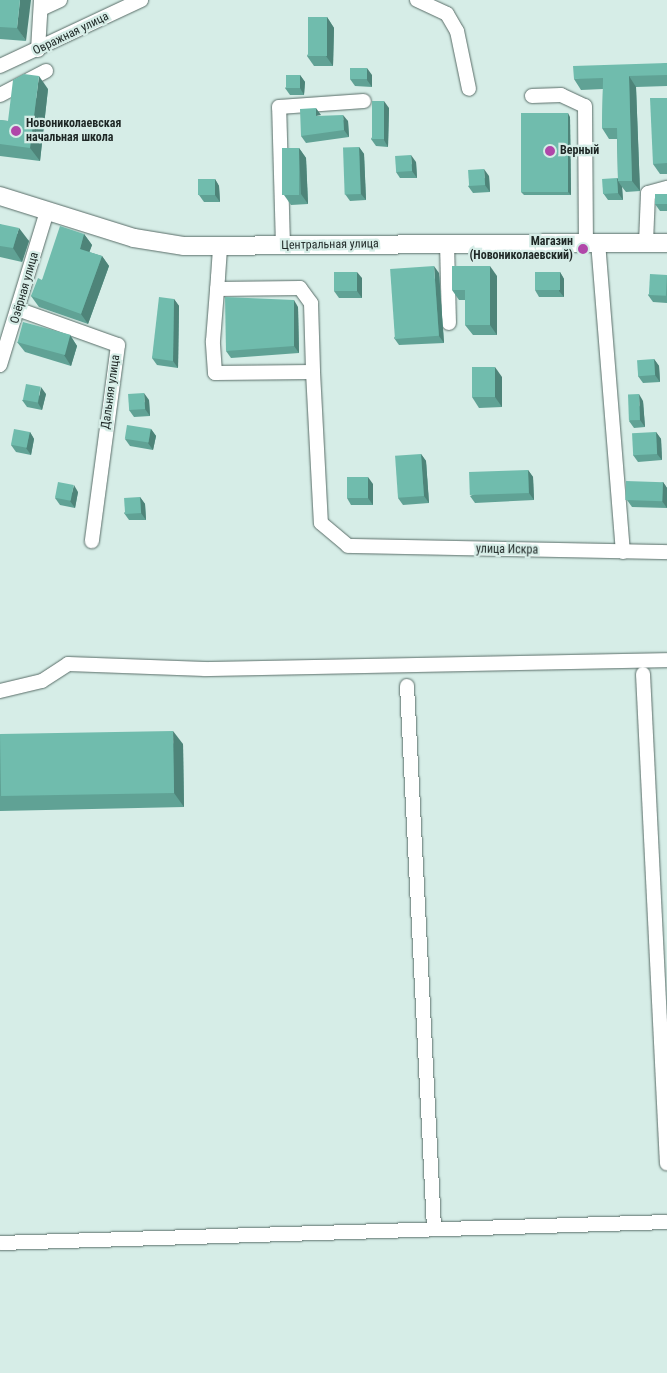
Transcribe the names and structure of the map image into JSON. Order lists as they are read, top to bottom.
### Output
{
  "streets": {
    "main road": ["Центральная улица"],
    "street": [
      "Овражная улица",
      "Озёрная улица",
      "Дальняя улица",
      "улица Искра"
    ]
  },
  "crossings": [
    ["Центральная улица", "Озёрная улица"],
    ["Озёрная улица", "Дальняя улица"]
  ],
  "places": ["Новониколаевская начальная школа", "Верный", "Магазин (Новониколаевский)"]
}
